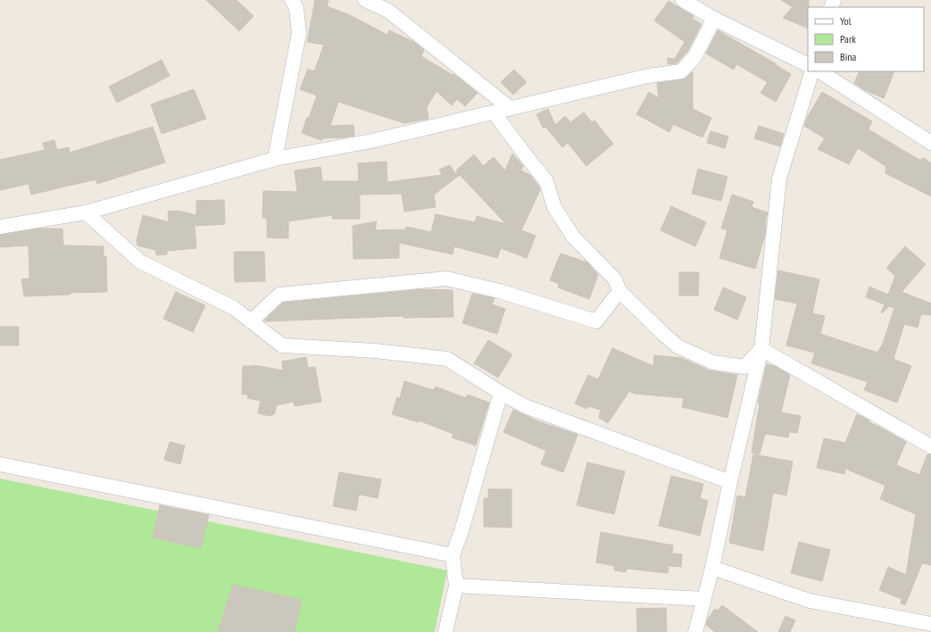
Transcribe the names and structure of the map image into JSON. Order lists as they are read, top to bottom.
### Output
{
  "legend": ["Yol", "Park", "Bina"]
}
